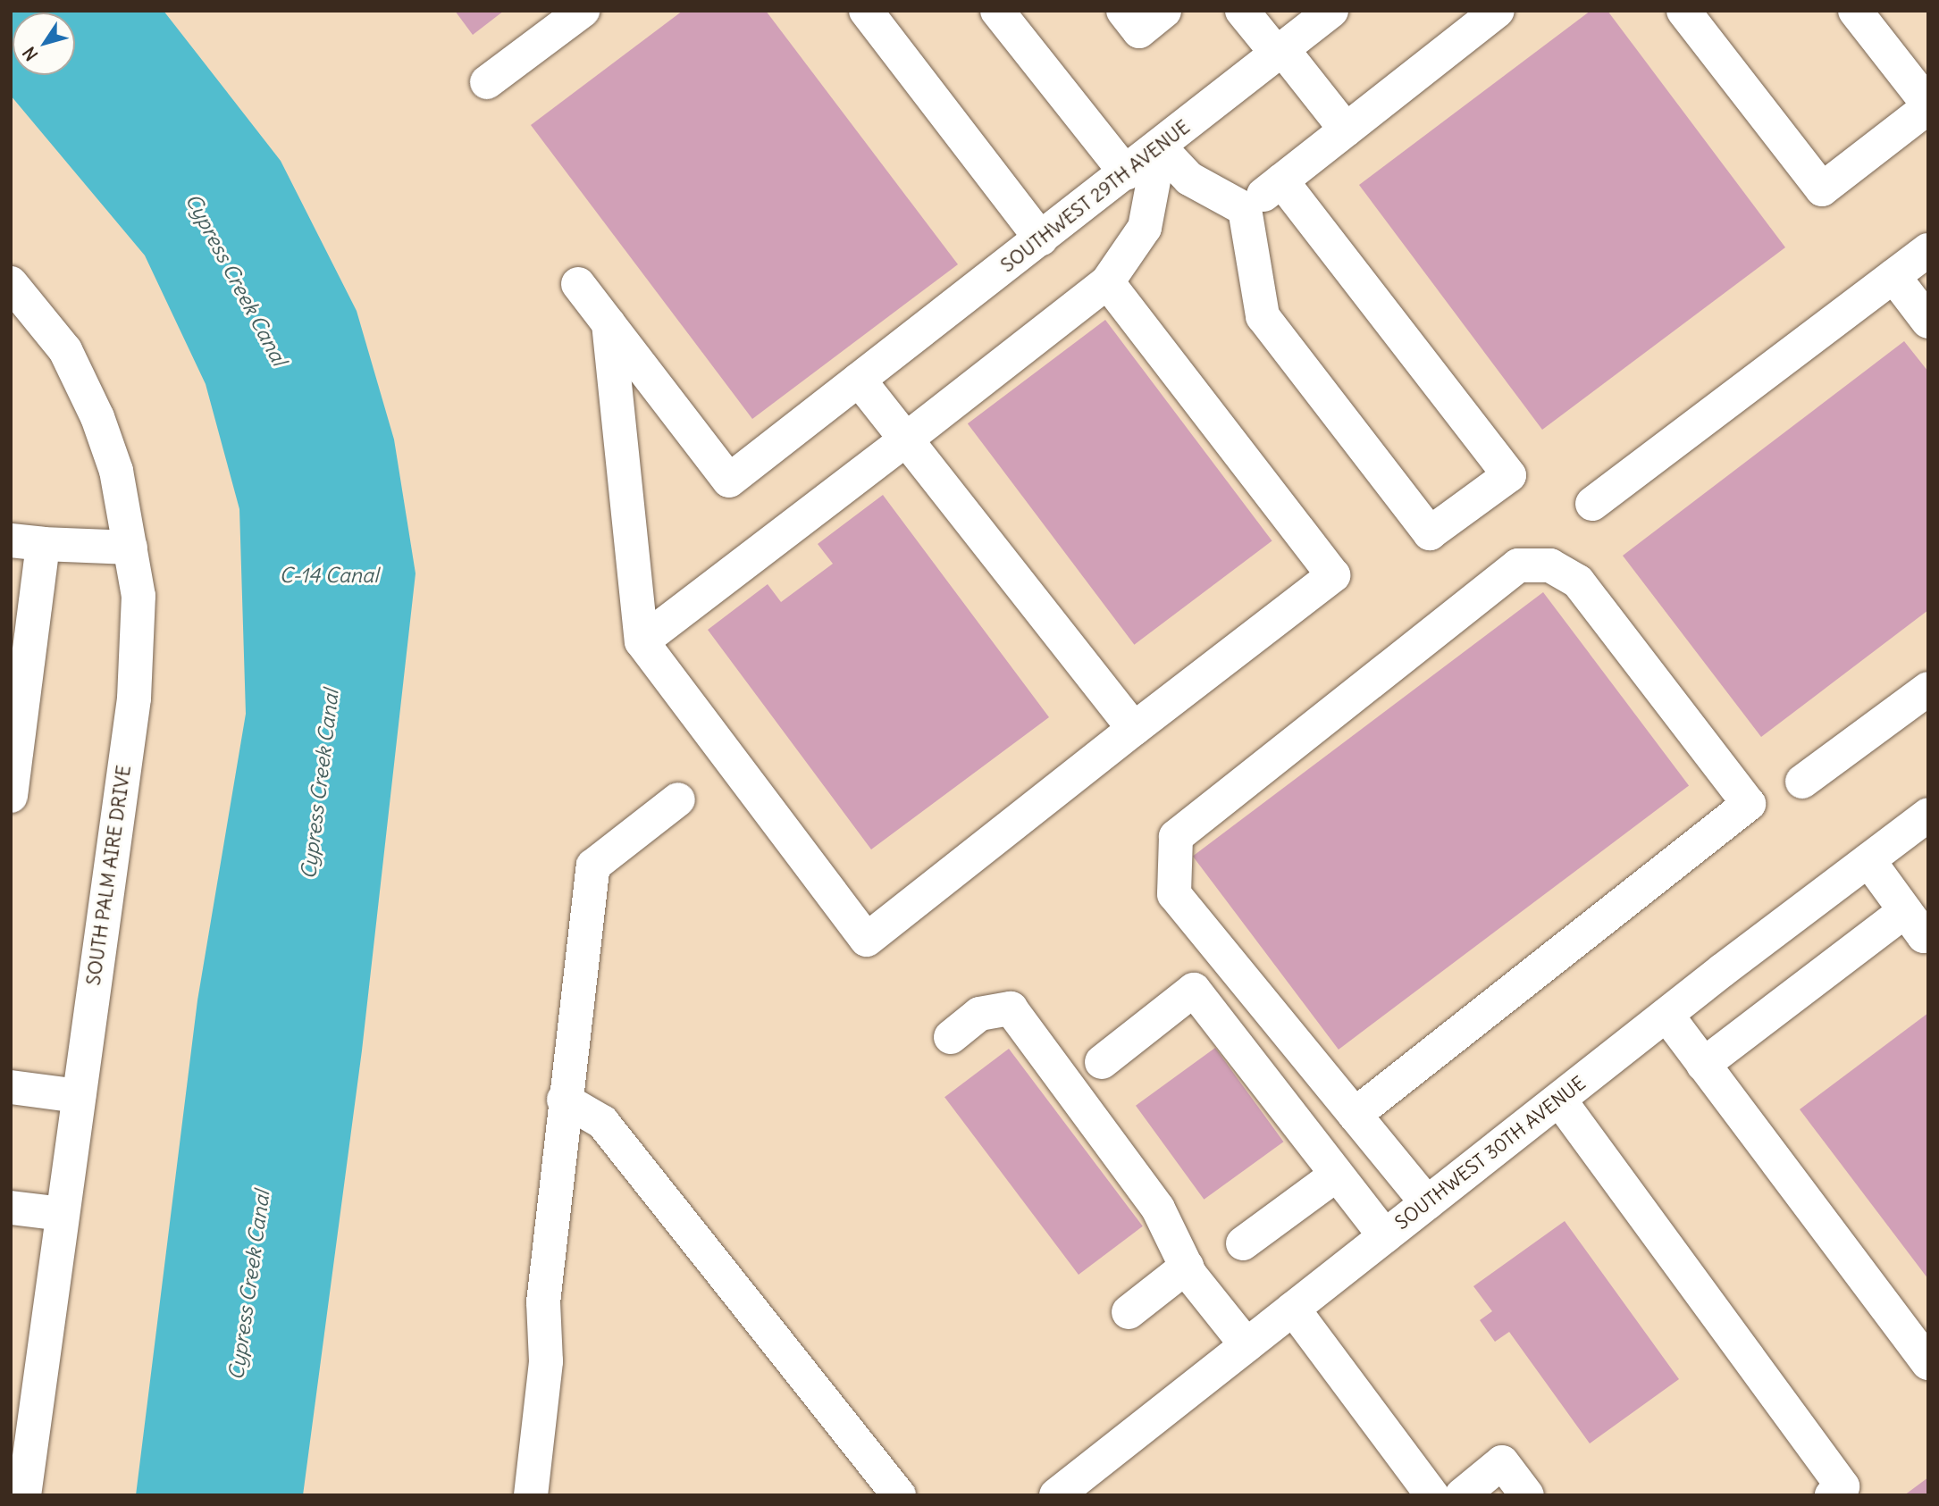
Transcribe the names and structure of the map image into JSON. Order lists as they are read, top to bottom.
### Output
{
  "streets": {
    "street": ["SOUTHWEST 29TH AVENUE", "SOUTH PALM AIRE DRIVE", "SOUTHWEST 30TH AVENUE"]
  },
  "water": ["Cypress Creek Canal", "C-14 Canal"],
  "north": "bottom left"
}
